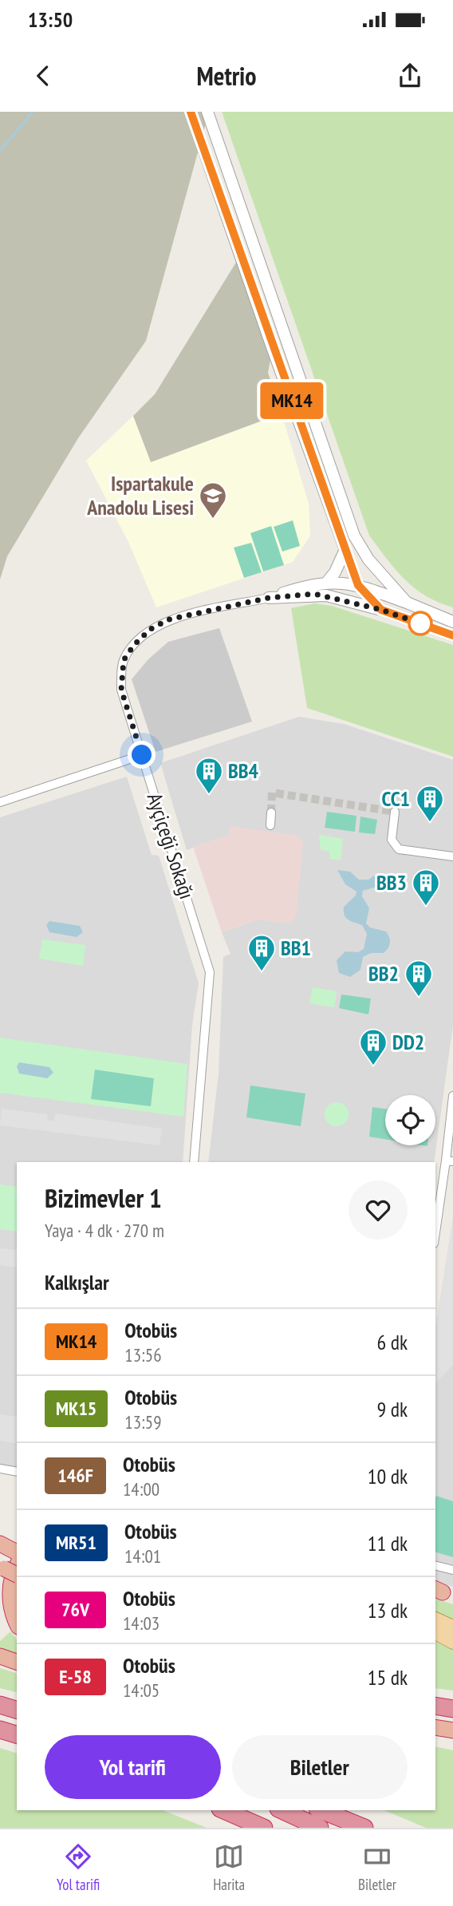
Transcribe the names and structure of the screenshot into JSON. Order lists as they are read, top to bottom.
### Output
{
  "streets": {
    "street": ["Ayçiçeği Sokağı"]
  },
  "places": {
    "school or university": ["Ispartakule Anadolu Lisesi"],
    "building": [
      "BB4",
      "CC1",
      "BB3",
      "BB1",
      "BB2",
      "DD2"
    ]
  },
  "lines": ["bus line MK14"],
  "page": {
    "status": "13:50",
    "header": "Metrio",
    "on_map": "MK14",
    "heading": [
      ["Bizimevler 1", "Yaya · 4 dk · 270 m"],
      "Kalkışlar"
    ],
    "list": [
      {
        "mark": "MK14",
        "name": "Otobüs",
        "note": "13:56",
        "value": "6 dk"
      },
      {
        "mark": "MK15",
        "name": "Otobüs",
        "note": "13:59",
        "value": "9 dk"
      },
      {
        "mark": "146F",
        "name": "Otobüs",
        "note": "14:00",
        "value": "10 dk"
      },
      {
        "mark": "MR51",
        "name": "Otobüs",
        "note": "14:01",
        "value": "11 dk"
      },
      {
        "mark": "76V",
        "name": "Otobüs",
        "note": "14:03",
        "value": "13 dk"
      },
      {
        "mark": "E-58",
        "name": "Otobüs",
        "note": "14:05",
        "value": "15 dk"
      }
    ],
    "buttons": ["Yol tarifi", "Biletler"],
    "tabs": ["Yol tarifi", "Harita", "Biletler"]
  }
}
